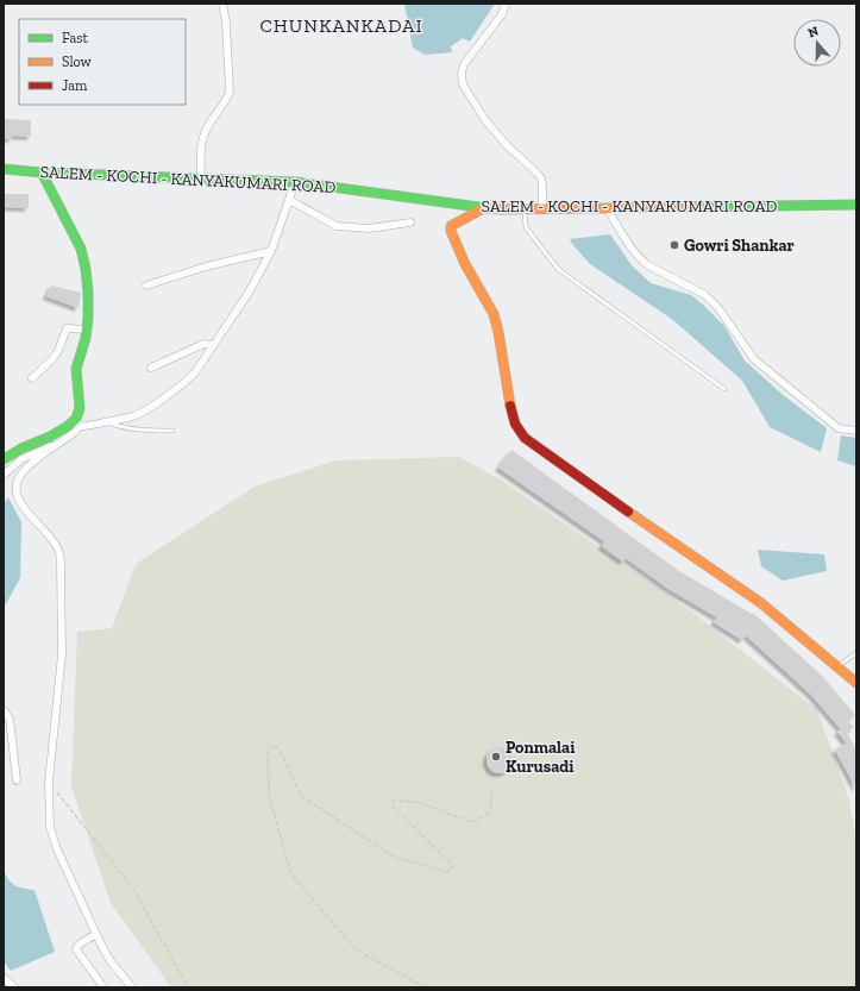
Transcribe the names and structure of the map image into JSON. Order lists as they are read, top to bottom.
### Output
{
  "streets": {
    "main road": ["SALEM - KOCHI - KANYAKUMARI ROAD"]
  },
  "districts": ["CHUNKANKADAI"],
  "places": ["Gowri Shankar", "Ponmalai Kurusadi"],
  "legend": ["Fast", "Slow", "Jam"],
  "north": "top"
}
